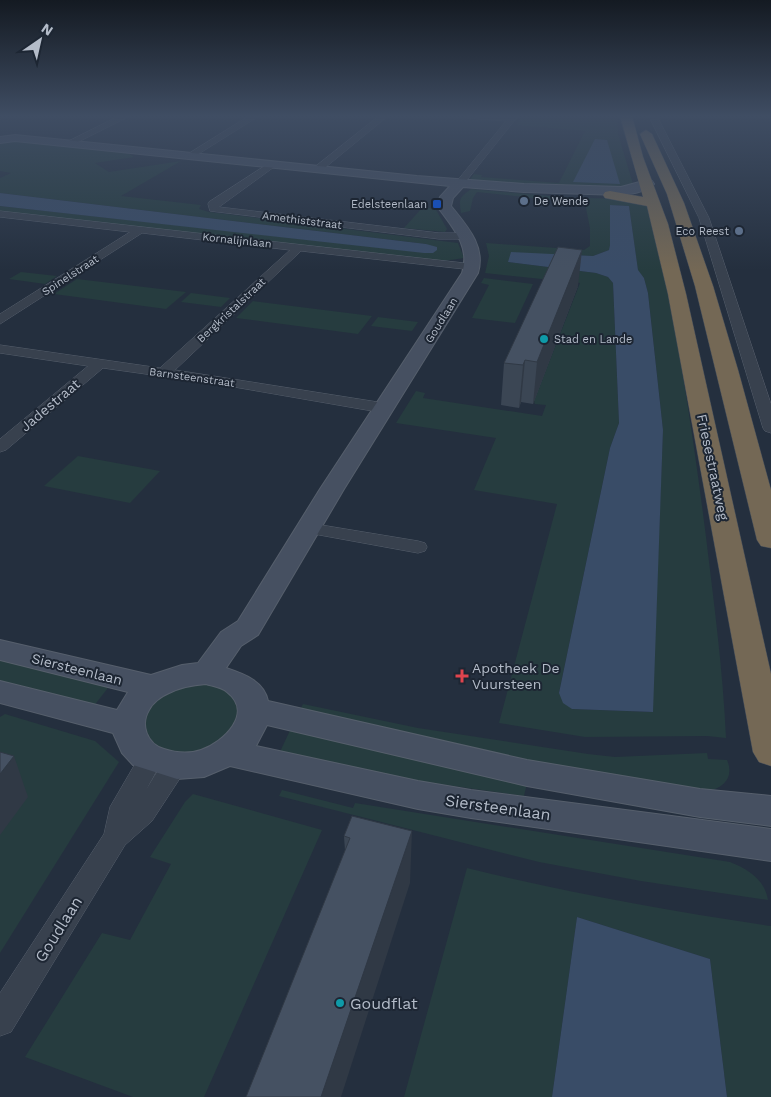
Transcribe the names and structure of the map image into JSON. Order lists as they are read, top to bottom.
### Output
{
  "streets": {
    "highway": ["Friesestraatweg"],
    "street": [
      "Amethiststraat",
      "Kornalijnlaan",
      "Spinelstraat",
      "Bergkristalstraat",
      "Goudlaan",
      "Barnsteenstraat",
      "Jadestraat",
      "Siersteenlaan"
    ]
  },
  "crossings": [
    ["Kornalijnlaan", "Spinelstraat"],
    ["Kornalijnlaan", "Bergkristalstraat"],
    ["Kornalijnlaan", "Goudlaan"],
    ["Bergkristalstraat", "Barnsteenstraat"],
    ["Goudlaan", "Barnsteenstraat"],
    ["Goudlaan", "Siersteenlaan"],
    ["Barnsteenstraat", "Jadestraat"]
  ],
  "places": {
    "other": [
      "De Wende",
      "Eco Reest",
      "Stad en Lande",
      "Goudflat"
    ],
    "transit": ["Edelsteenlaan"],
    "health": ["Apotheek De Vuursteen"]
  },
  "north": "top right"
}
